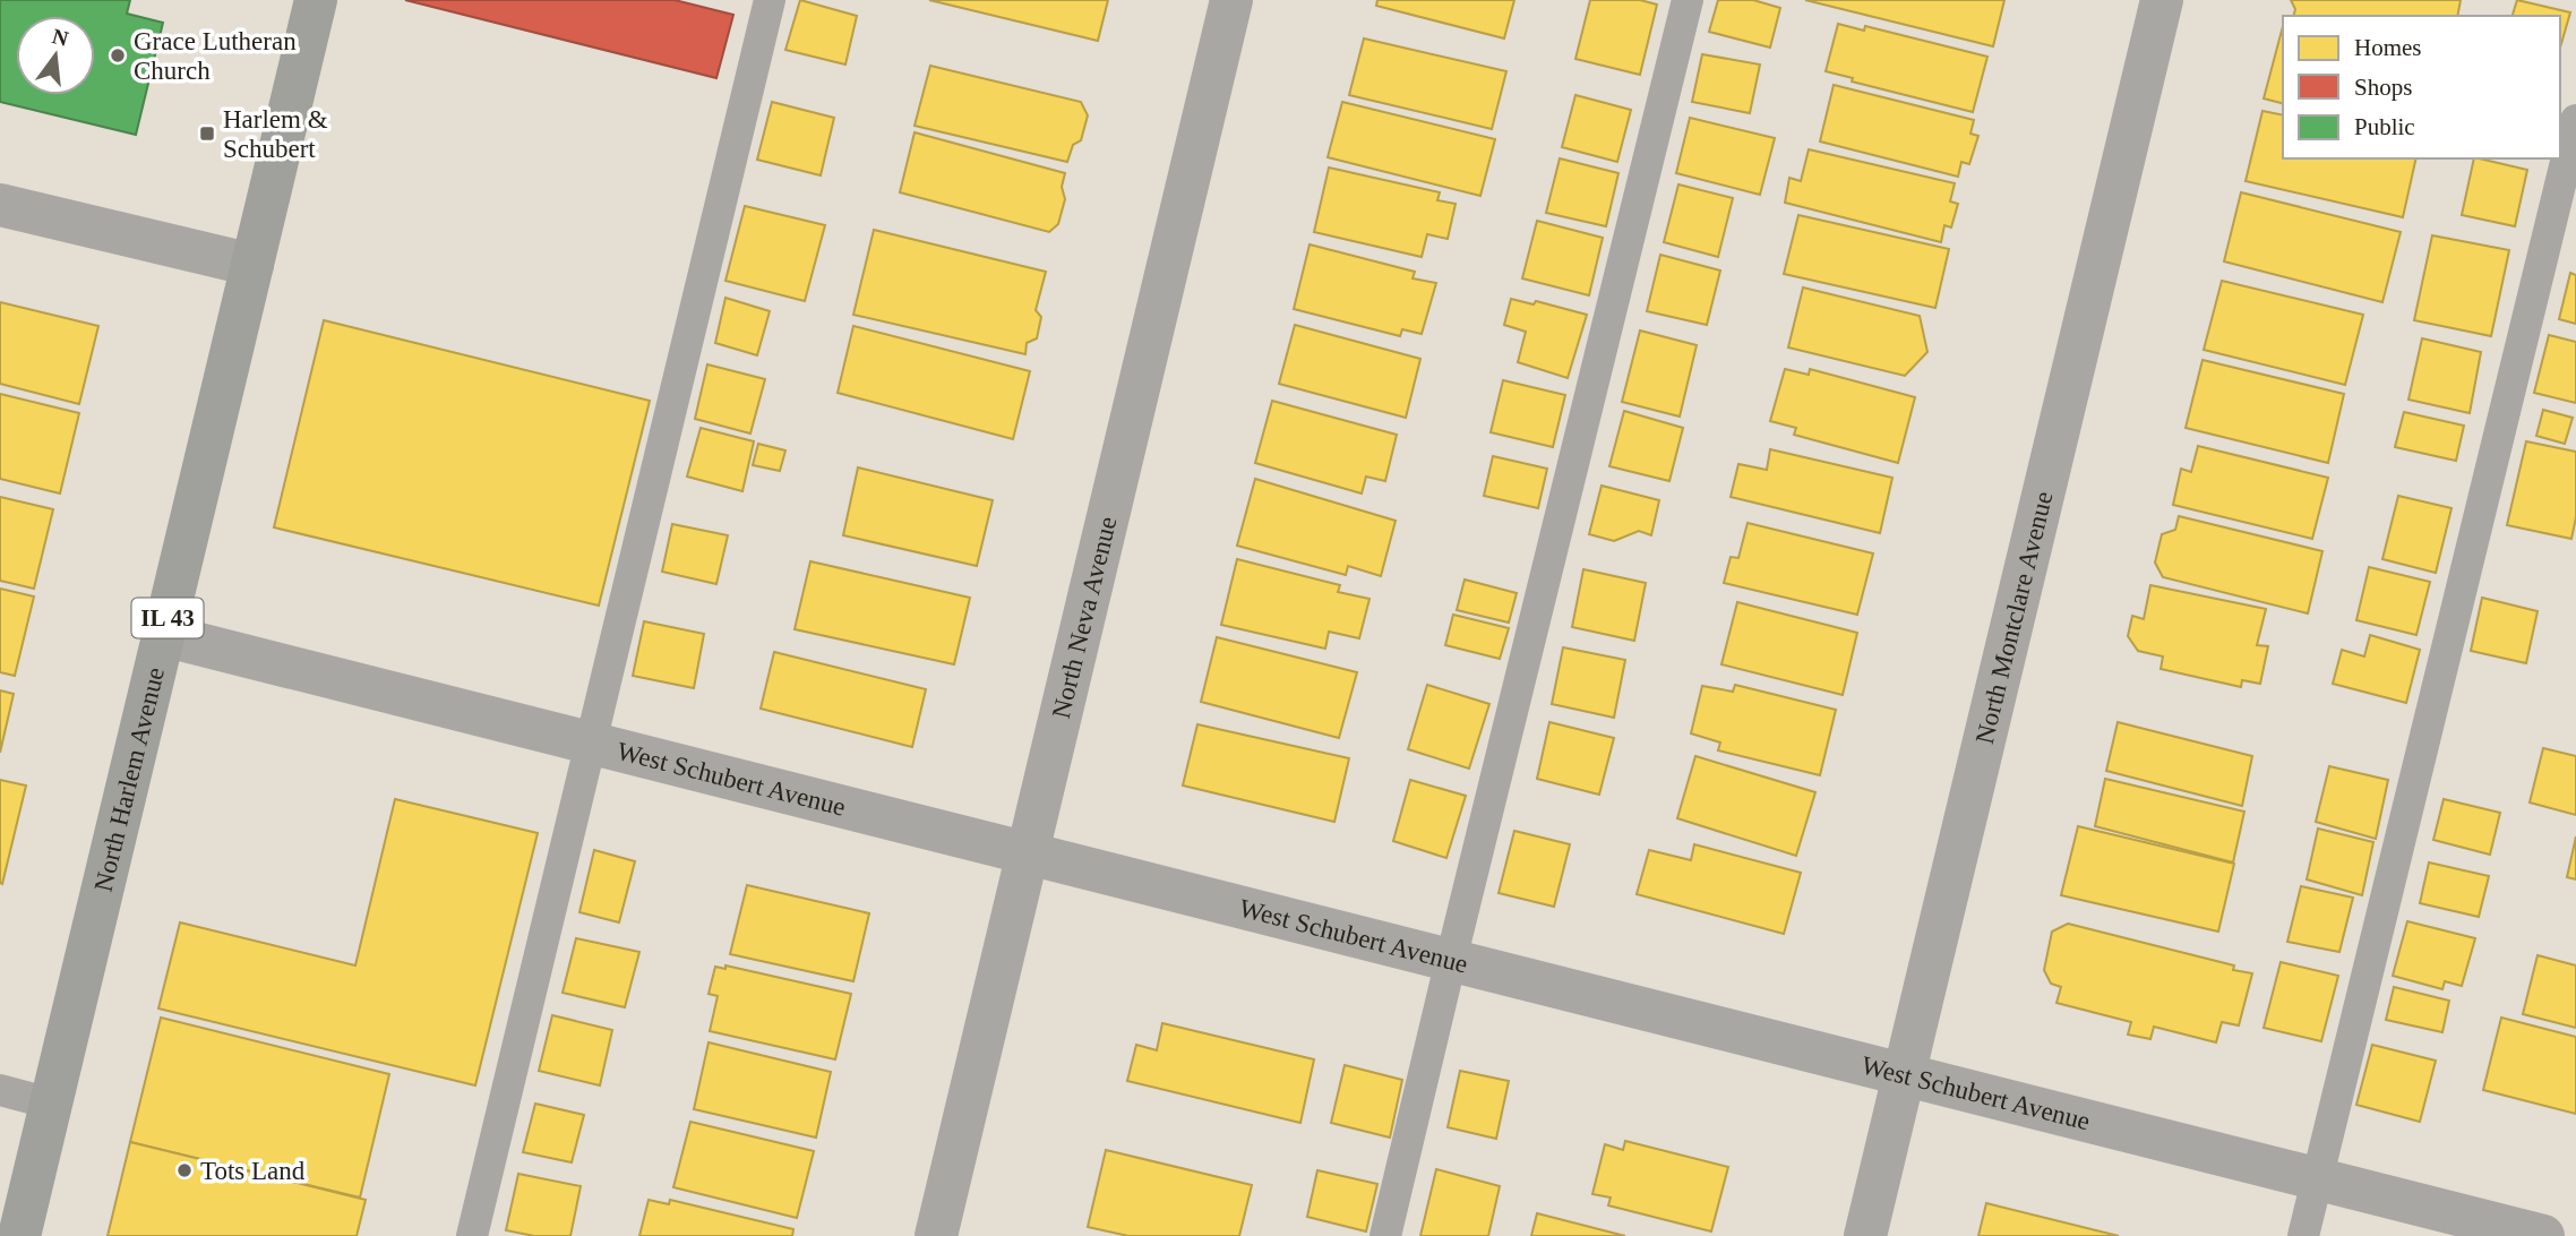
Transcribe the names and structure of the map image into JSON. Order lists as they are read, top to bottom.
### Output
{
  "streets": {
    "main road": ["IL 43", "North Harlem Avenue"],
    "street": ["North Neva Avenue", "North Montclare Avenue", "West Schubert Avenue"]
  },
  "crossings": [
    ["North Neva Avenue", "West Schubert Avenue"],
    ["North Montclare Avenue", "West Schubert Avenue"],
    ["West Schubert Avenue", "North Harlem Avenue"]
  ],
  "places": {
    "other": ["Grace Lutheran Church", "Tots Land"],
    "transit": ["Harlem & Schubert"]
  },
  "legend": ["Homes", "Shops", "Public"],
  "north": "top"
}
